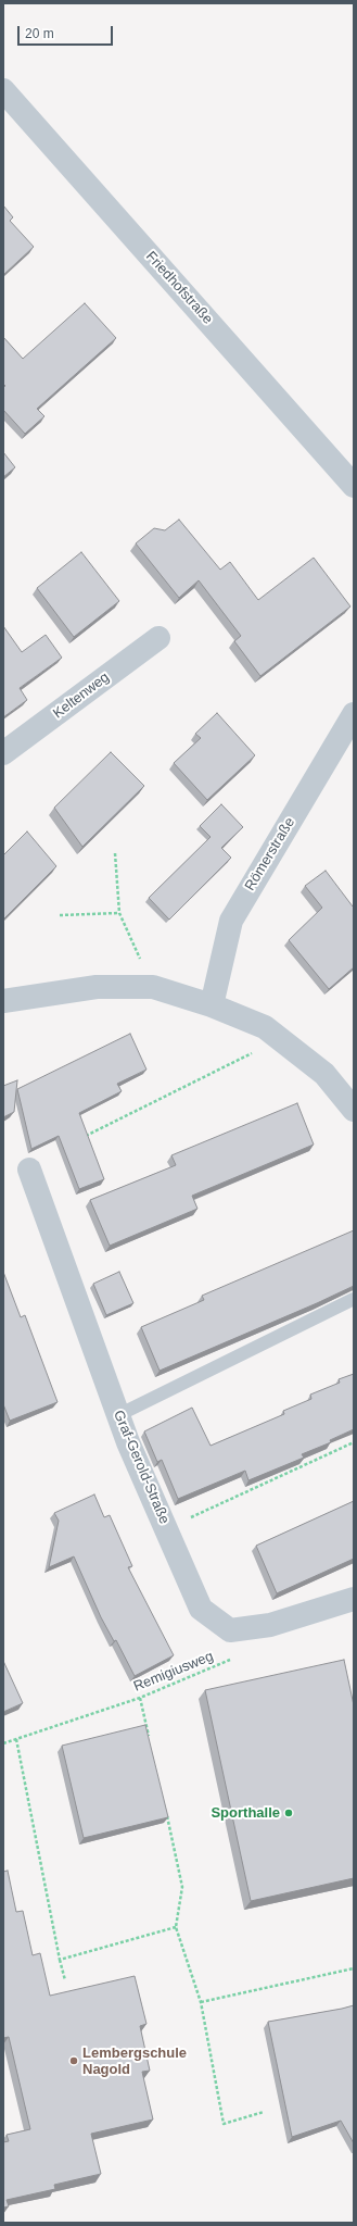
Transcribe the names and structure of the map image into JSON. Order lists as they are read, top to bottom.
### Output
{
  "streets": {
    "street": [
      "Friedhofstraße",
      "Keltenweg",
      "Römerstraße",
      "Graf-Gerold-Straße"
    ],
    "path": ["Remigiusweg"]
  },
  "places": ["Sporthalle", "Lembergschule Nagold"],
  "scale_bar": "20 m"
}
